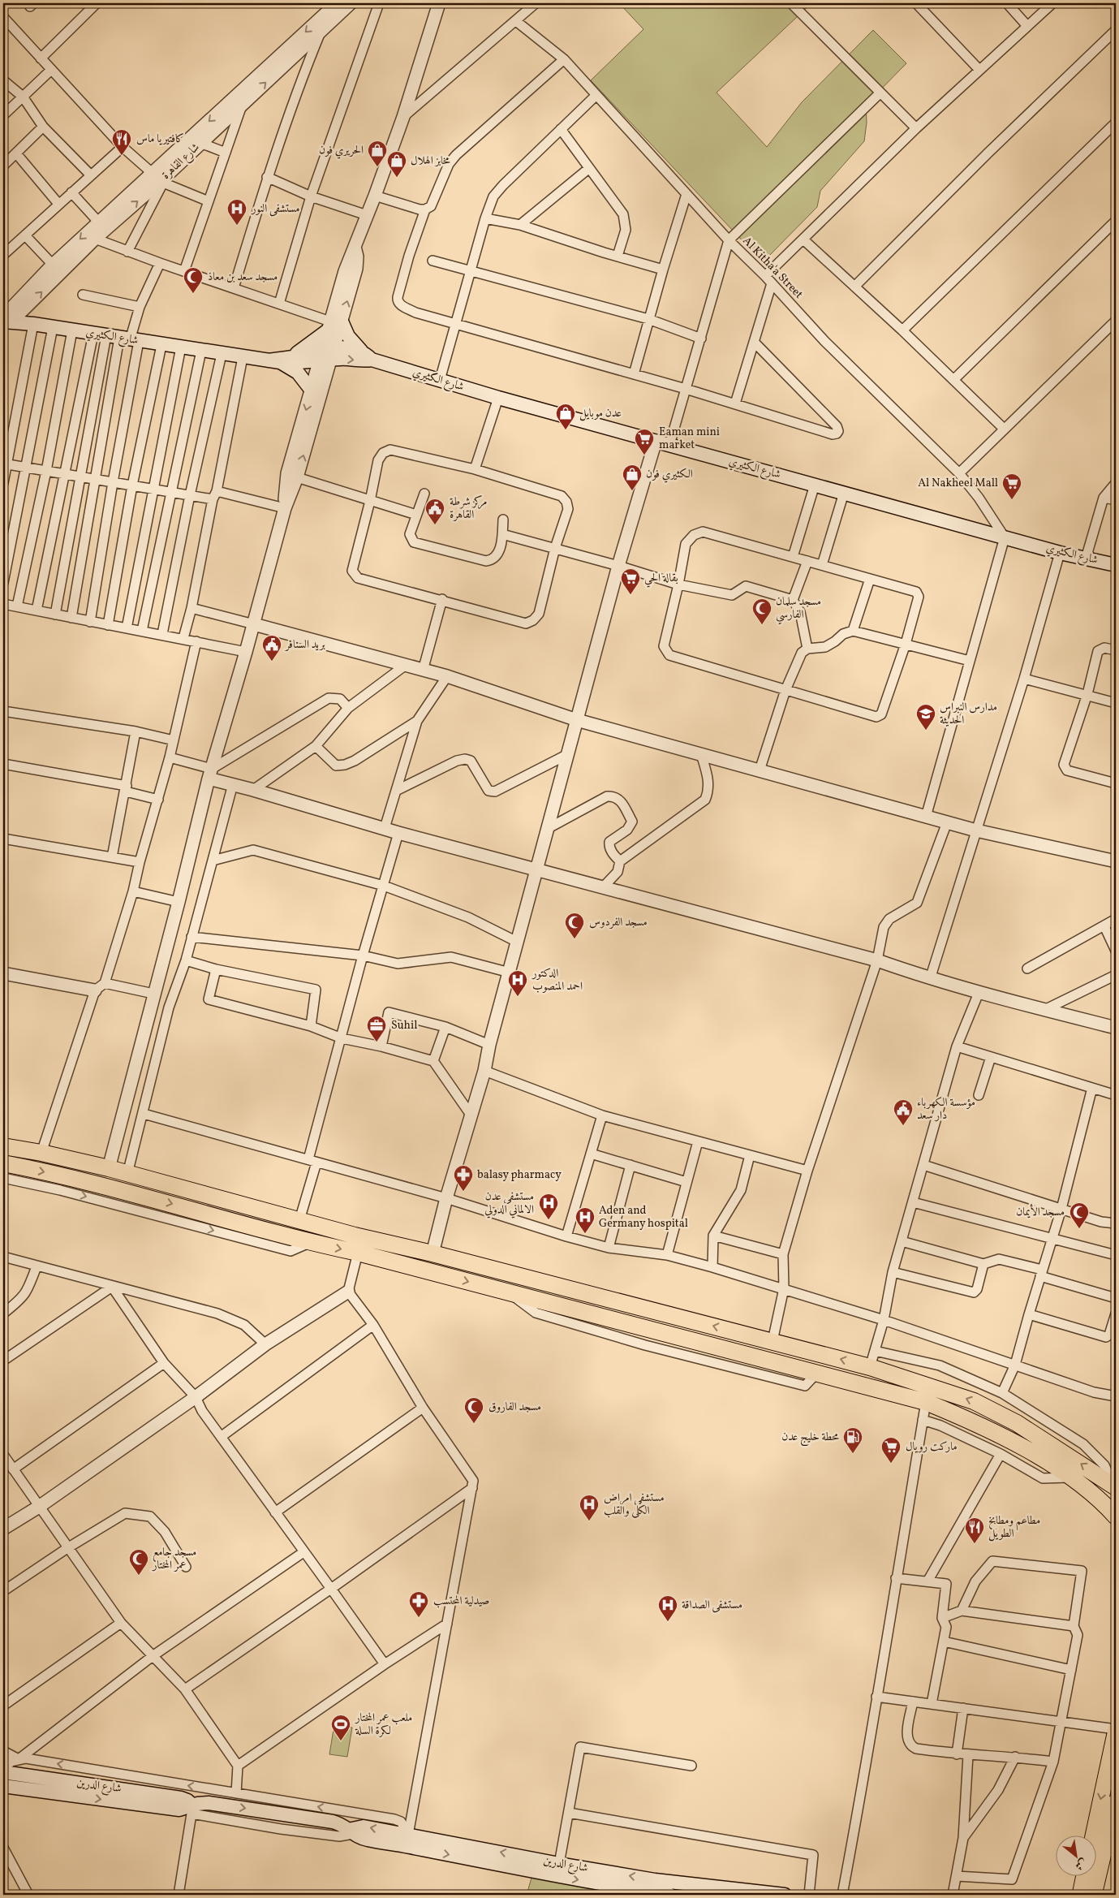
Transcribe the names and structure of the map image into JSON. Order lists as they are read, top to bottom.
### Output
{
  "streets": {
    "main road": ["شارع الكثيري", "شارع الدرين"],
    "street": ["شارع القاهرة", "Al Kitha'a Street"]
  },
  "crossings": [
    ["شارع القاهرة", "شارع الكثيري"],
    ["Al Kitha'a Street", "شارع الكثيري"]
  ],
  "places": {
    "restaurant": ["كافتيريا ماس", "مطاعم ومطابخ الطويل"],
    "shop": [
      "الحريري فون",
      "مخابز الهلال",
      "عدن موبايل",
      "الكثيري فون"
    ],
    "hospital": [
      "مستشفى النور",
      "الدكتور احمد المنصوب",
      "مستشفى عدن الالماني الدولي",
      "Aden and Germany hospital",
      "مستشفى امراض الكلى والقلب",
      "مستشفى الصداقة"
    ],
    "mosque": [
      "مسجد سعد بن معاذ",
      "مسجد سلمان الفارسي",
      "مسجد الفردوس",
      "مسجد الأيمان",
      "مسجد الفاروق",
      "مسجد جامع عمر المختار"
    ],
    "supermarket": [
      "Eaman mini market",
      "Al Nakheel Mall",
      "بقالة الحي",
      "ماركت رويال"
    ],
    "public building": ["مركز شرطة القاهرة", "بريد السنافر", "مؤسسة الكهرباء دار سعد"],
    "school or university": ["مدارس النبراس الحديثة"],
    "office": ["Suhil"],
    "pharmacy": ["balasy pharmacy", "صيدلية المحتسب"],
    "fuel station": ["محطة خليج عدن"],
    "sports": ["ملعب عمر المختار لكرة السلة"]
  },
  "north": "bottom right"
}
